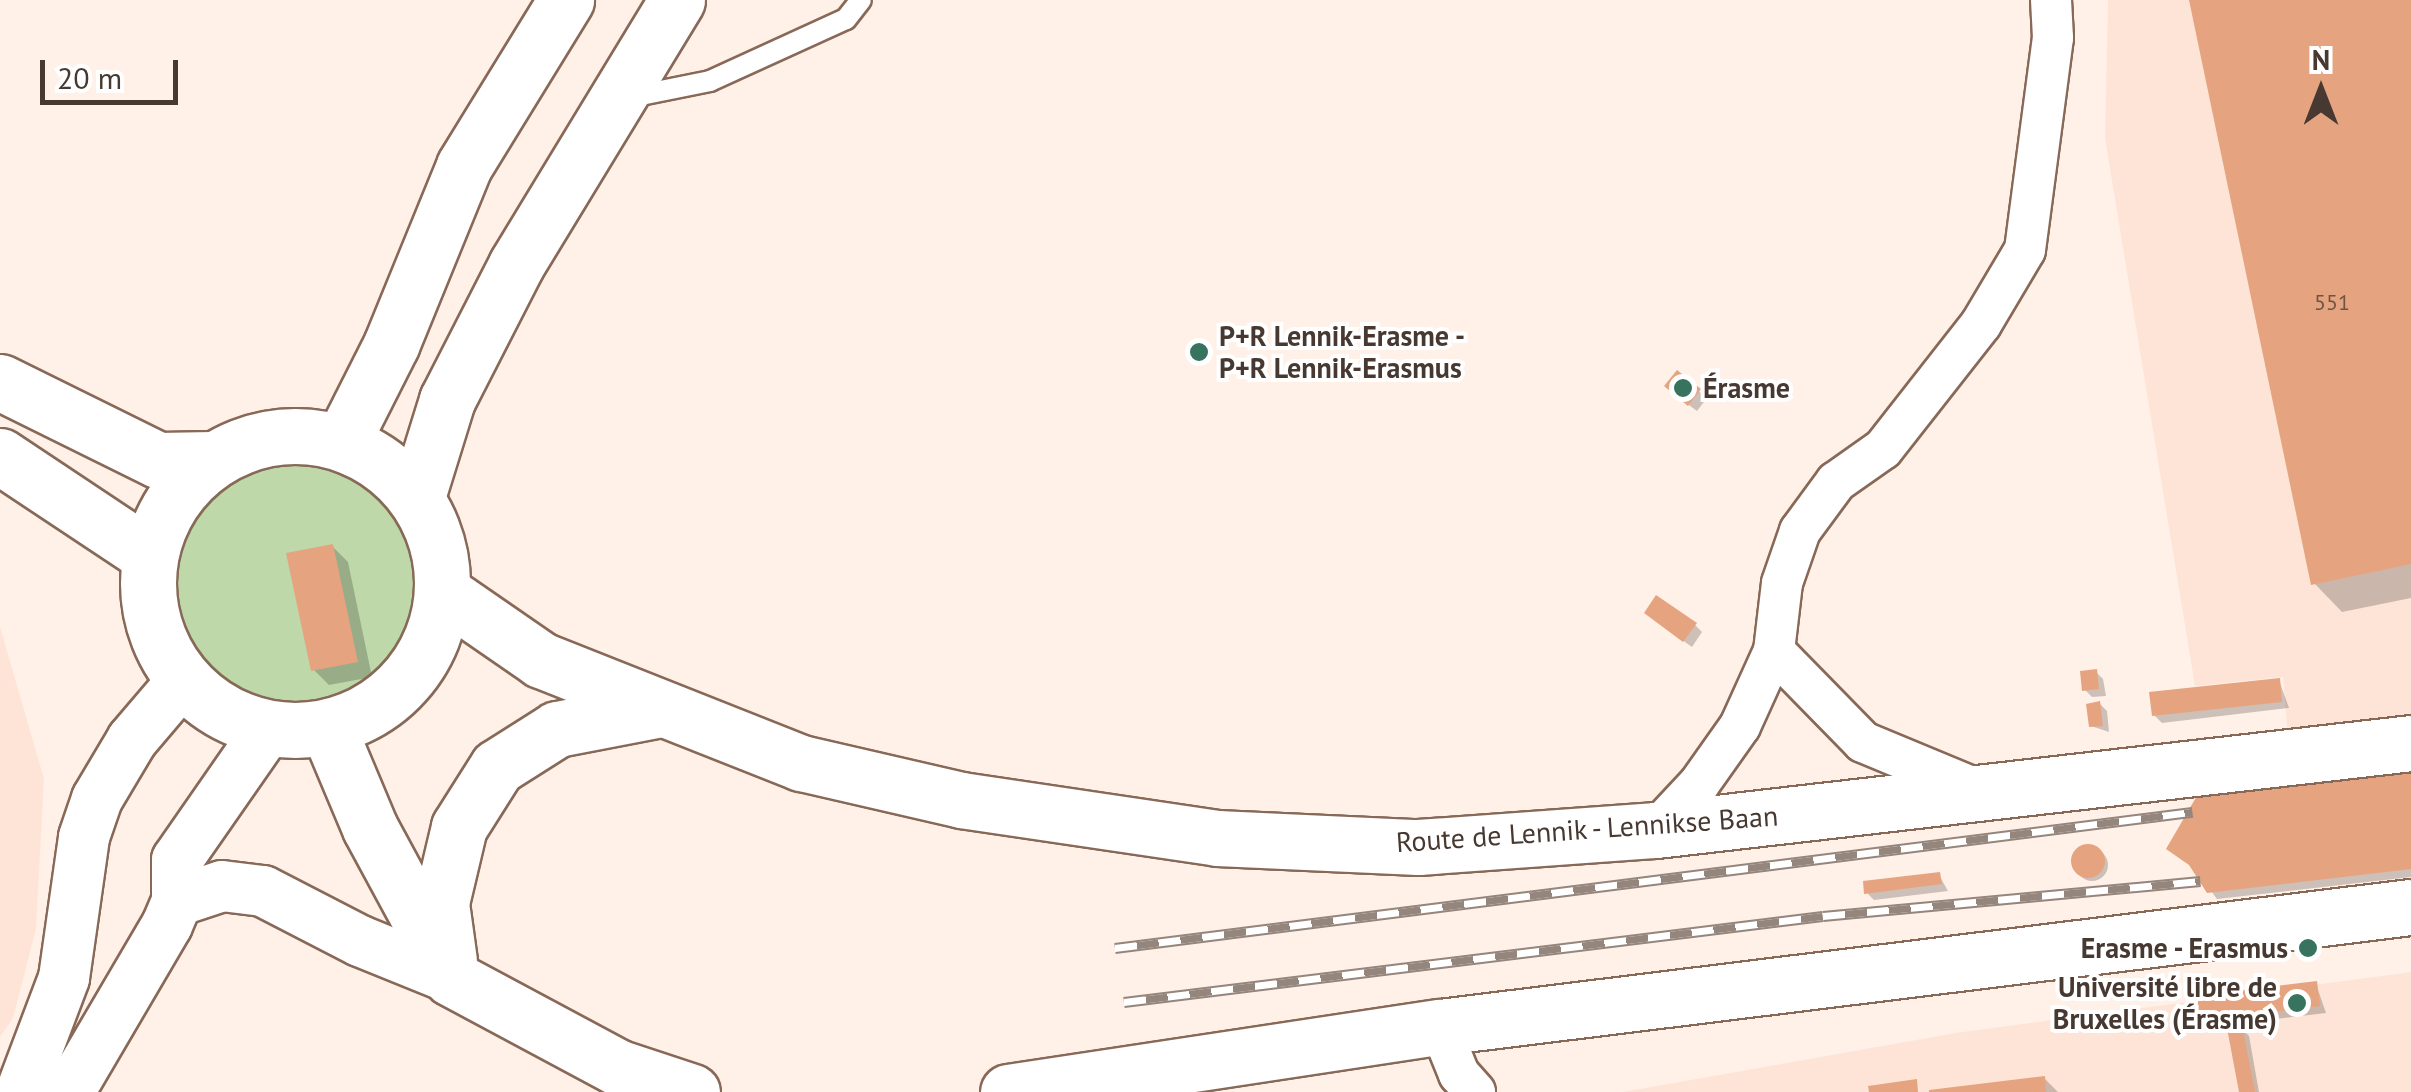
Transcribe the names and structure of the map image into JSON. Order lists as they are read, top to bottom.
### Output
{
  "streets": {
    "main road": ["Route de Lennik - Lennikse Baan"]
  },
  "places": [
    "P+R Lennik-Erasme - P+R Lennik-Erasmus",
    "Érasme",
    "Erasme - Erasmus",
    "Université libre de Bruxelles (Érasme)"
  ],
  "house_numbers": ["551"],
  "scale_bar": "20 m",
  "north": "top"
}
